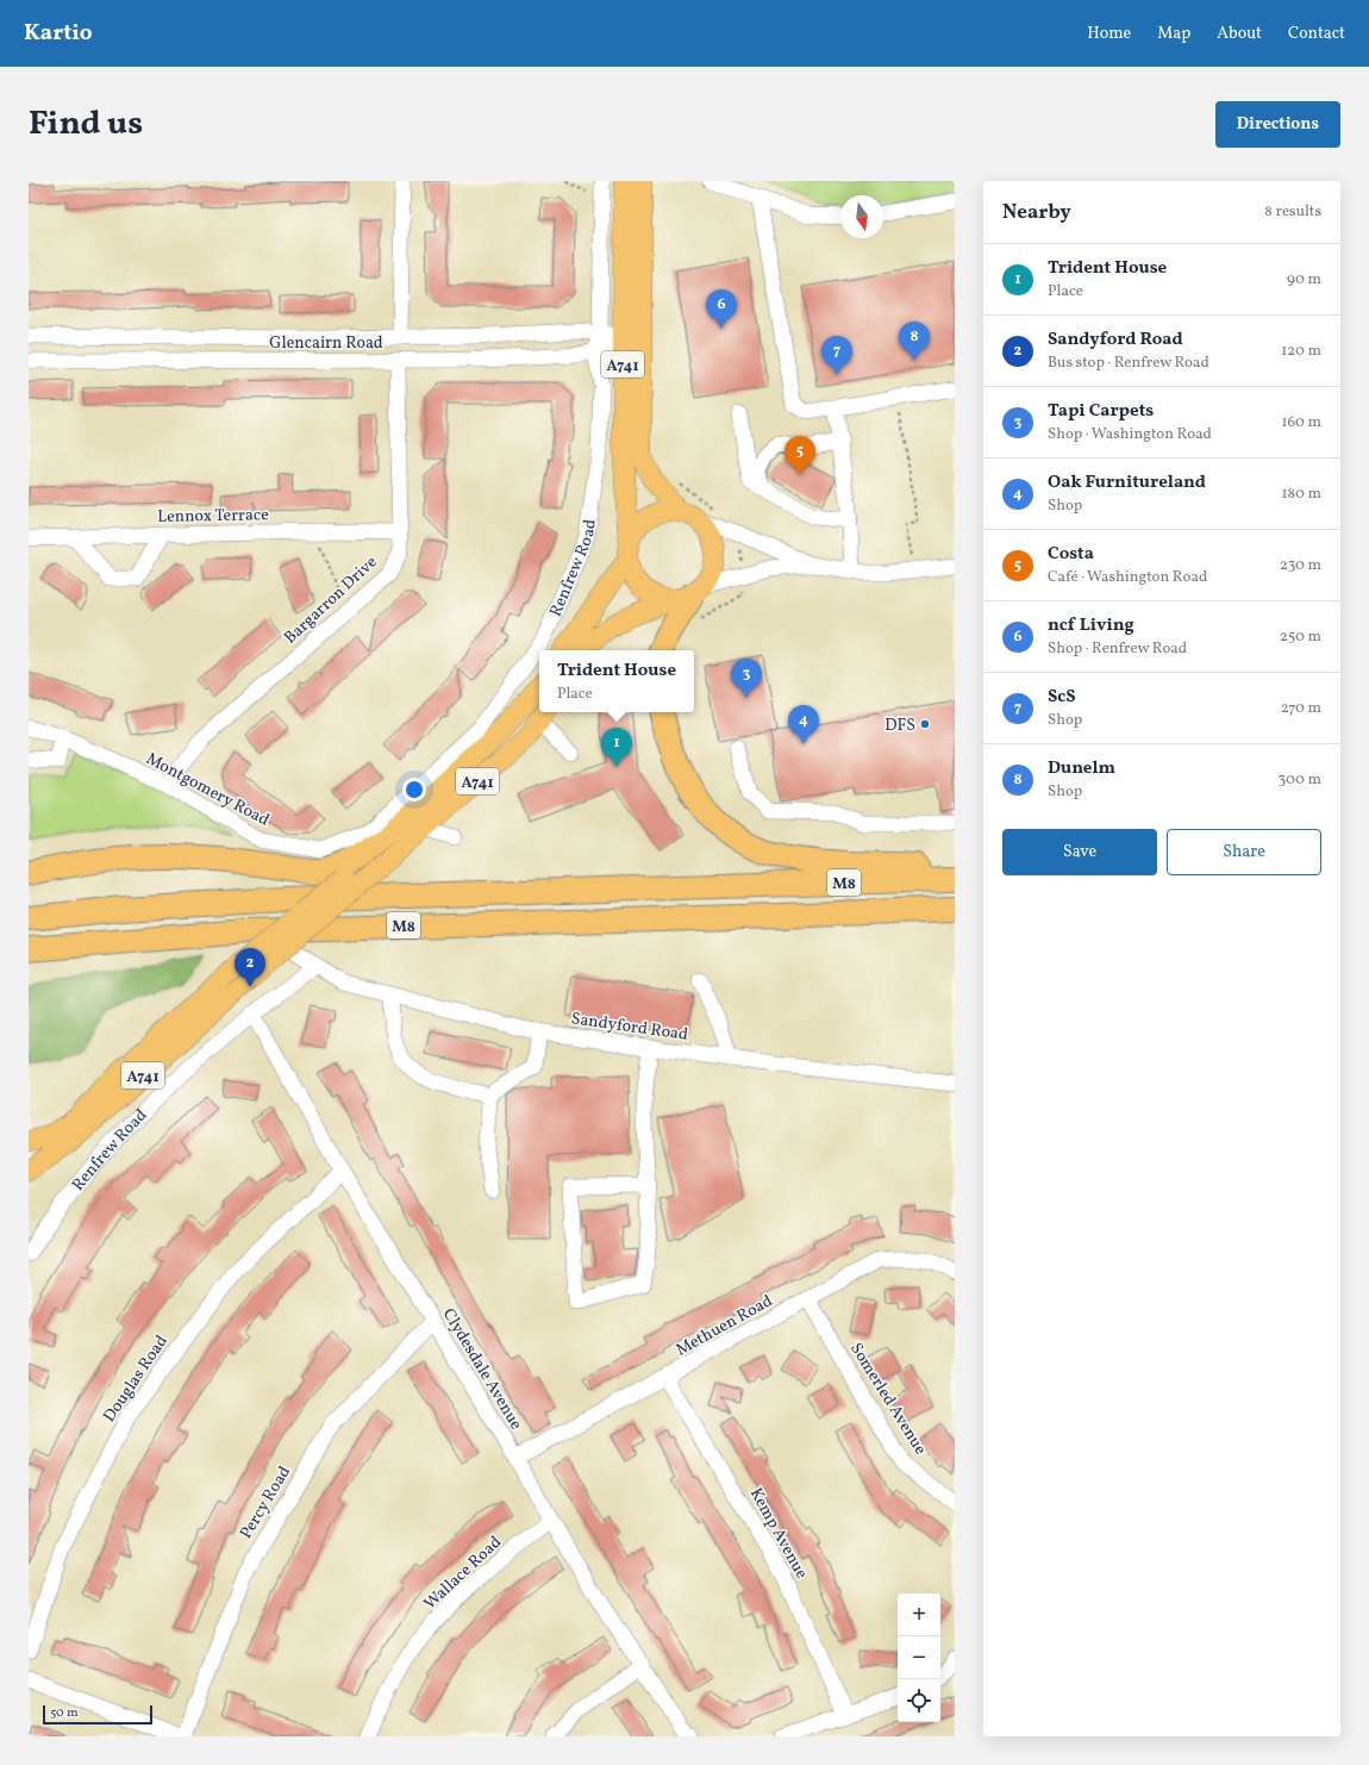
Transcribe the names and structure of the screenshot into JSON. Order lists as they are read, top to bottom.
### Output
{
  "streets": {
    "highway": ["M8"],
    "main road": ["A741"],
    "street": [
      "Glencairn Road",
      "Lennox Terrace",
      "Renfrew Road",
      "Bargarron Drive",
      "Montgomery Road",
      "Sandyford Road",
      "Methuen Road",
      "Clydesdale Avenue",
      "Douglas Road",
      "Somerled Avenue",
      "Percy Road",
      "Kemp Avenue",
      "Wallace Road"
    ]
  },
  "crossings": [
    ["Glencairn Road", "A741"],
    ["Glencairn Road", "Renfrew Road"],
    ["Glencairn Road", "Bargarron Drive"],
    ["A741", "Sandyford Road"],
    ["Lennox Terrace", "Bargarron Drive"],
    ["Renfrew Road", "Montgomery Road"],
    ["Renfrew Road", "Sandyford Road"],
    ["Renfrew Road", "Clydesdale Avenue"],
    ["Bargarron Drive", "Montgomery Road"],
    ["Methuen Road", "Clydesdale Avenue"],
    ["Methuen Road", "Somerled Avenue"],
    ["Methuen Road", "Kemp Avenue"],
    ["Clydesdale Avenue", "Douglas Road"],
    ["Clydesdale Avenue", "Percy Road"],
    ["Clydesdale Avenue", "Wallace Road"]
  ],
  "places": ["DFS"],
  "scale_bar": "50 m",
  "north": "bottom",
  "page": {
    "header": "Kartio",
    "nav": [
      "Home",
      "Map",
      "About",
      "Contact"
    ],
    "title": "Find us",
    "buttons": [
      "Directions",
      ["Save", "Share"]
    ],
    "heading": ["Nearby", "8 results"],
    "list": [
      {
        "mark": "1",
        "name": "Trident House",
        "note": "Place",
        "value": "90 m"
      },
      {
        "mark": "2",
        "name": "Sandyford Road",
        "note": "Bus stop · Renfrew Road",
        "value": "120 m"
      },
      {
        "mark": "3",
        "name": "Tapi Carpets",
        "note": "Shop · Washington Road",
        "value": "160 m"
      },
      {
        "mark": "4",
        "name": "Oak Furnitureland",
        "note": "Shop",
        "value": "180 m"
      },
      {
        "mark": "5",
        "name": "Costa",
        "note": "Café · Washington Road",
        "value": "230 m"
      },
      {
        "mark": "6",
        "name": "ncf Living",
        "note": "Shop · Renfrew Road",
        "value": "250 m"
      },
      {
        "mark": "7",
        "name": "ScS",
        "note": "Shop",
        "value": "270 m"
      },
      {
        "mark": "8",
        "name": "Dunelm",
        "note": "Shop",
        "value": "300 m"
      }
    ],
    "pins": [
      "6",
      "8",
      "7",
      "5",
      "3",
      "4",
      "1",
      "2"
    ],
    "popup": ["Trident House", "Place"],
    "map_buttons": ["+", "−"],
    "scale": "50 m"
  }
}
